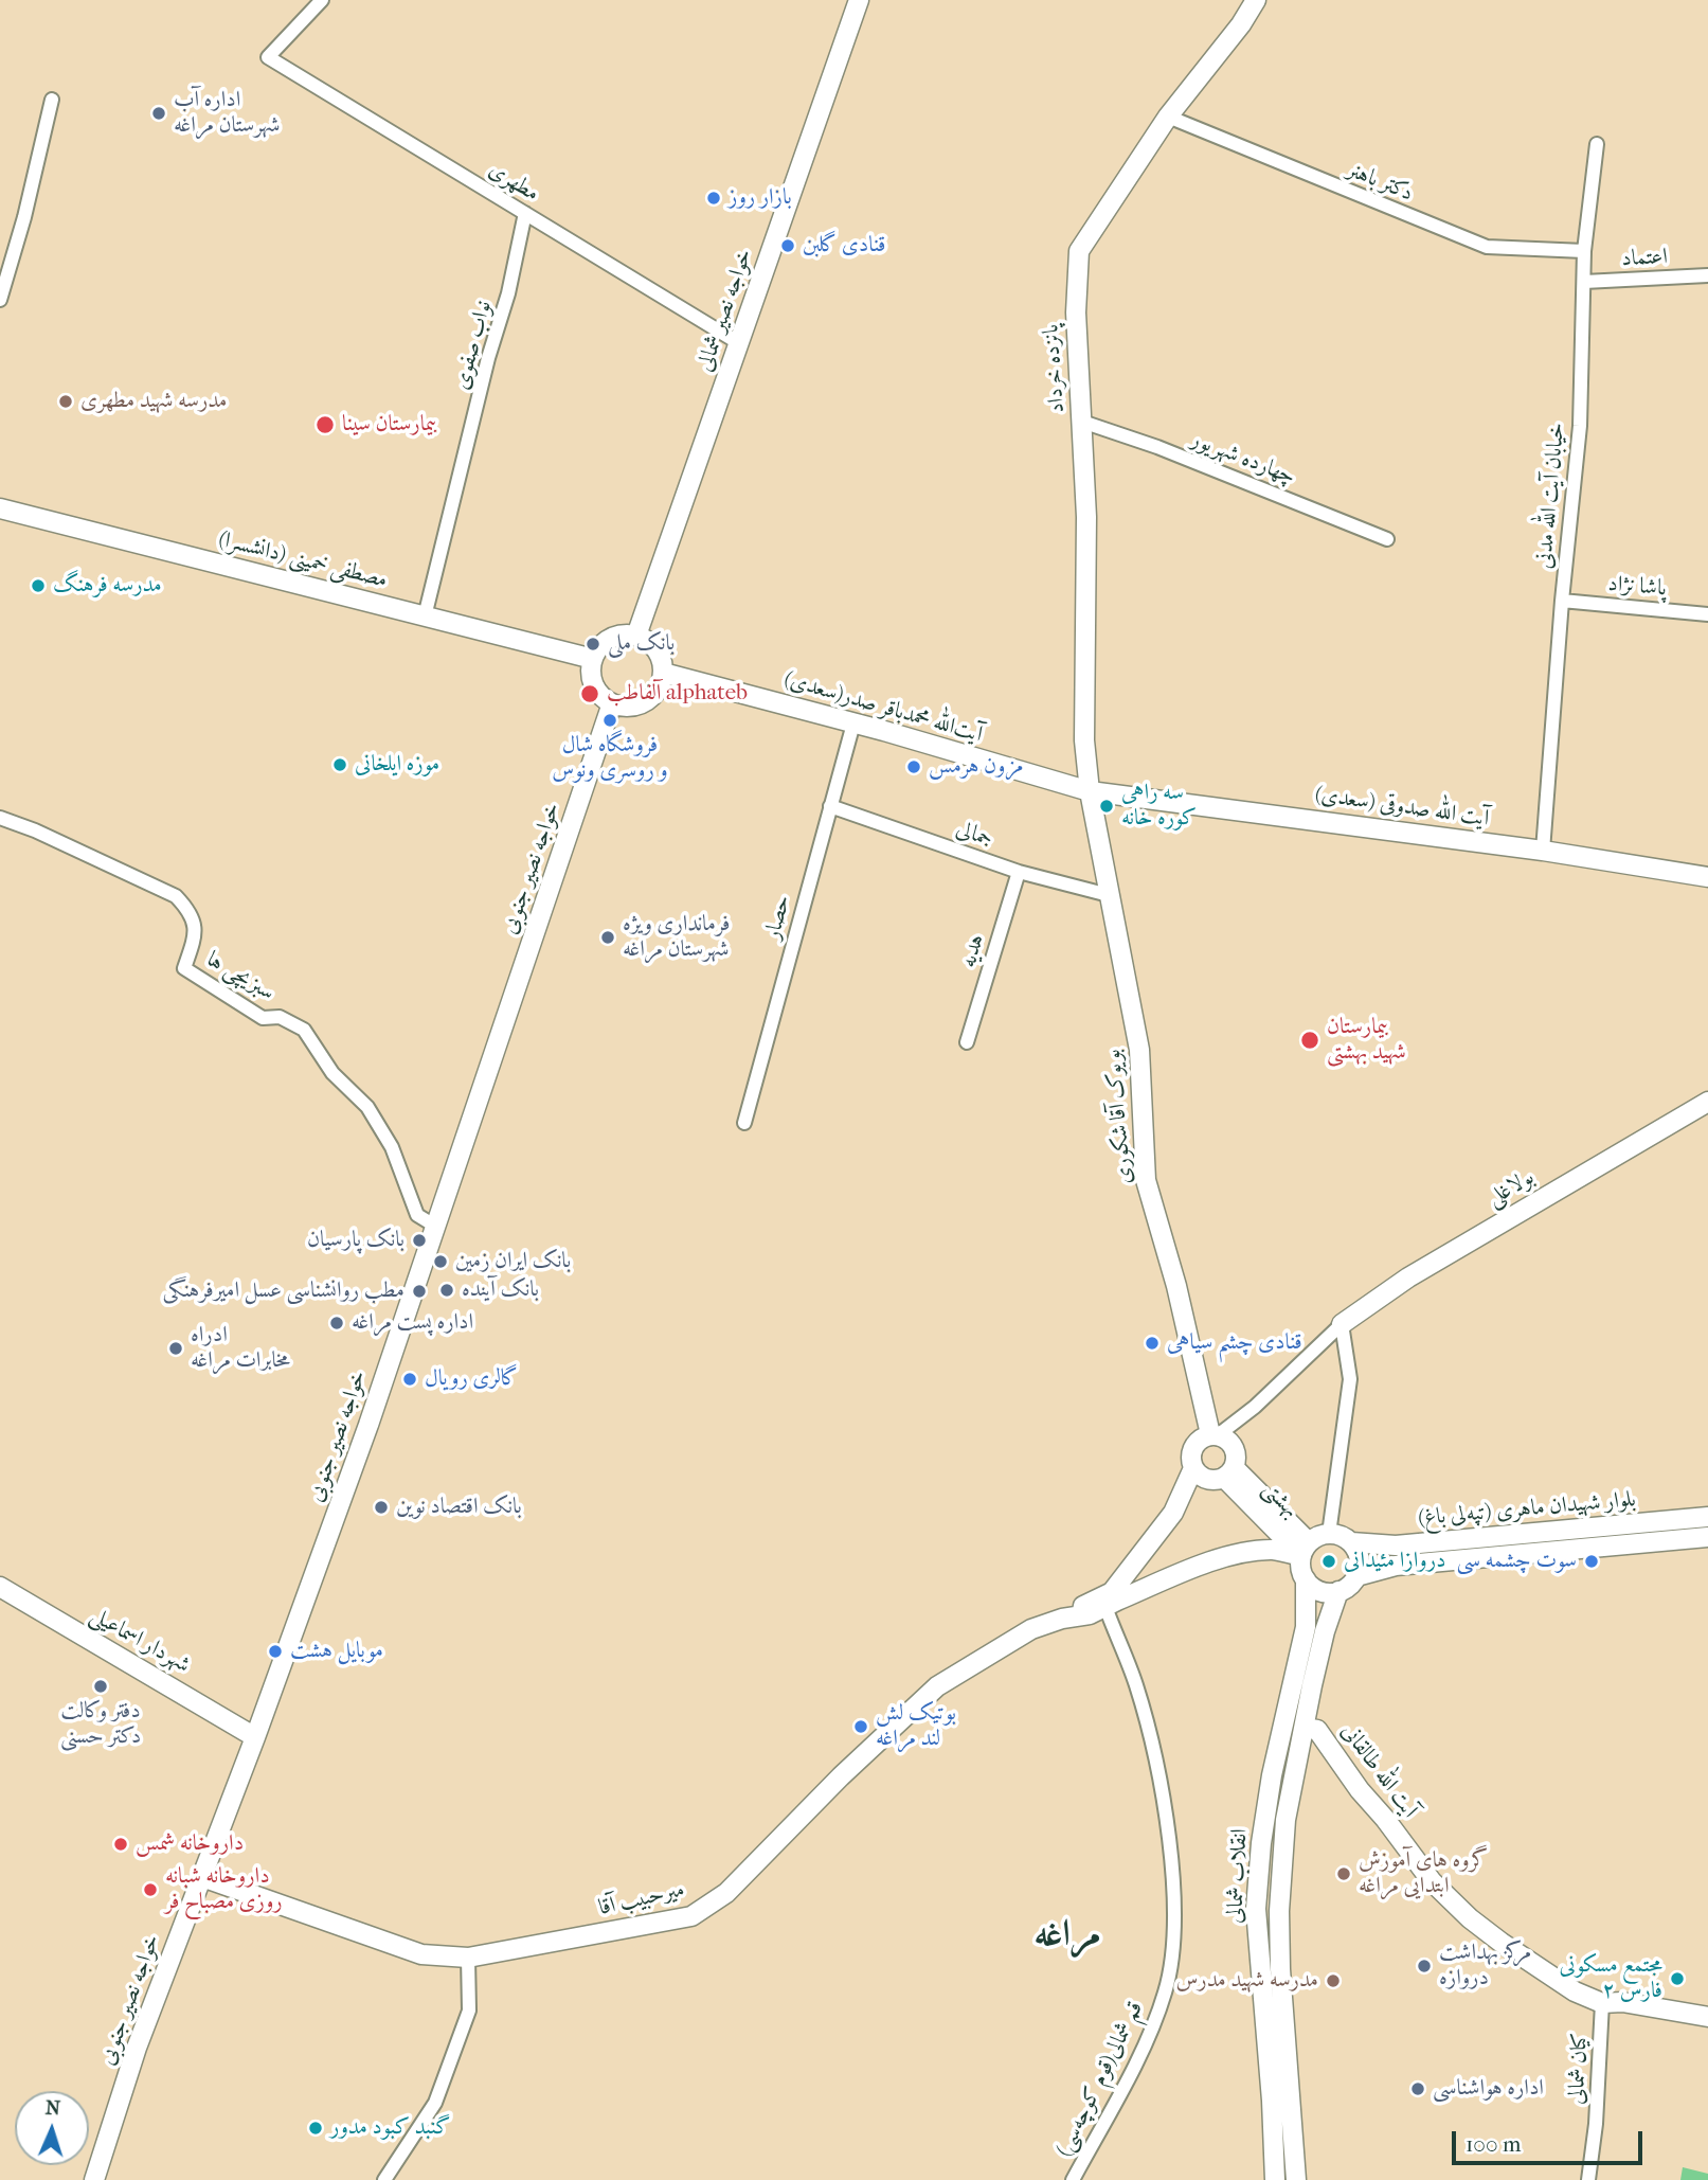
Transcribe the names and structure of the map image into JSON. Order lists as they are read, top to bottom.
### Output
{
  "streets": {
    "street": [
      "مطهری",
      "دکتر باهنر",
      "اعتماد",
      "خواجه نصیر شمالی",
      "نواب صفوی",
      "پانزده خرداد",
      "چهارده شهریور",
      "خیابان آیت الله مدنی",
      "مصطفی خمینی (دانشسرا)",
      "پاشا نژاد",
      "آیت‌الله محمدباقر صدر(سعدی)",
      "آیت الله صدوقی (سعدی)",
      "جمالی",
      "خواجه نصیر جنوبی",
      "حصار",
      "هدیه",
      "سبزیچی ها",
      "بویوک آقا شکوری",
      "بولاغلی",
      "بهشتی",
      "بلوار شهیدان ماهری (تپه‌لی باغ)",
      "شهردار اسماعیلی",
      "آیت الله طالقانی",
      "انقلاب شمالی",
      "میرحبیب آقا",
      "کیان شمالی",
      "قم شمالی(قوم کوچه‌سی)"
    ]
  },
  "crossings": [
    ["مطهری", "خواجه نصیر شمالی"],
    ["مطهری", "نواب صفوی"],
    ["دکتر باهنر", "پانزده خرداد"],
    ["دکتر باهنر", "خیابان آیت الله مدنی"],
    ["اعتماد", "خیابان آیت الله مدنی"],
    ["خواجه نصیر شمالی", "مصطفی خمینی (دانشسرا)"],
    ["خواجه نصیر شمالی", "آیت‌الله محمدباقر صدر(سعدی)"],
    ["خواجه نصیر شمالی", "خواجه نصیر جنوبی"],
    ["نواب صفوی", "مصطفی خمینی (دانشسرا)"],
    ["پانزده خرداد", "چهارده شهریور"],
    ["پانزده خرداد", "آیت‌الله محمدباقر صدر(سعدی)"],
    ["پانزده خرداد", "آیت الله صدوقی (سعدی)"],
    ["پانزده خرداد", "بویوک آقا شکوری"],
    ["خیابان آیت الله مدنی", "پاشا نژاد"],
    ["خیابان آیت الله مدنی", "آیت الله صدوقی (سعدی)"],
    ["مصطفی خمینی (دانشسرا)", "آیت‌الله محمدباقر صدر(سعدی)"],
    ["مصطفی خمینی (دانشسرا)", "خواجه نصیر جنوبی"],
    ["آیت‌الله محمدباقر صدر(سعدی)", "آیت الله صدوقی (سعدی)"],
    ["آیت‌الله محمدباقر صدر(سعدی)", "خواجه نصیر جنوبی"],
    ["آیت‌الله محمدباقر صدر(سعدی)", "حصار"],
    ["آیت‌الله محمدباقر صدر(سعدی)", "بویوک آقا شکوری"],
    ["آیت الله صدوقی (سعدی)", "بویوک آقا شکوری"],
    ["جمالی", "حصار"],
    ["جمالی", "هدیه"],
    ["جمالی", "بویوک آقا شکوری"],
    ["خواجه نصیر جنوبی", "سبزیچی ها"],
    ["خواجه نصیر جنوبی", "شهردار اسماعیلی"],
    ["خواجه نصیر جنوبی", "میرحبیب آقا"],
    ["بویوک آقا شکوری", "بولاغلی"],
    ["بویوک آقا شکوری", "بهشتی"],
    ["بولاغلی", "بهشتی"],
    ["بهشتی", "بلوار شهیدان ماهری (تپه‌لی باغ)"],
    ["بهشتی", "انقلاب شمالی"],
    ["بهشتی", "میرحبیب آقا"],
    ["بلوار شهیدان ماهری (تپه‌لی باغ)", "انقلاب شمالی"],
    ["بلوار شهیدان ماهری (تپه‌لی باغ)", "میرحبیب آقا"],
    ["آیت الله طالقانی", "انقلاب شمالی"],
    ["آیت الله طالقانی", "کیان شمالی"],
    ["انقلاب شمالی", "میرحبیب آقا"],
    ["میرحبیب آقا", "قم شمالی(قوم کوچه‌سی)"]
  ],
  "districts": ["مراغه"],
  "places": [
    "اداره آب شهرستان مراغه",
    "بازار روز",
    "قنادی گلبن",
    "مدرسه شهید مطهری",
    "بیمارستان سینا",
    "مدرسه فرهنگ",
    "بانک ملی",
    "آلفاطب alphateb",
    "فروشگاه شال و روسری ونوس",
    "موزه ایلخانی",
    "مزون هرمس",
    "سه راهی کوره خانه",
    "فرمانداری ویژه شهرستان مراغه",
    "بیمارستان شهید بهشتی",
    "بانک پارسیان",
    "بانک ایران زمین",
    "بانک آینده",
    "مطب روانشناسی عسل امیرفرهنگی",
    "اداره پست مراغه",
    "قنادی چشم سیاهی",
    "ادراه مخابرات مراغه",
    "گالری رویال",
    "بانک اقتصاد نوین",
    "دروازا مئیدانی",
    "سوت چشمه سی",
    "موبایل هشت",
    "دفتر وکالت دکتر حسنی",
    "بوتیک لش لند مراغه",
    "داروخانه شمس",
    "گروه های آموزش ابتدایی مراغه",
    "داروخانه شبانه روزی مصباح فر",
    "مرکز بهداشت دروازه",
    "مجتمع مسکونی فارس ۲",
    "مدرسه شهید مدرس",
    "اداره هواشناسی",
    "گنبد کبود مدور"
  ],
  "scale_bar": "100 m",
  "north": "top"
}
